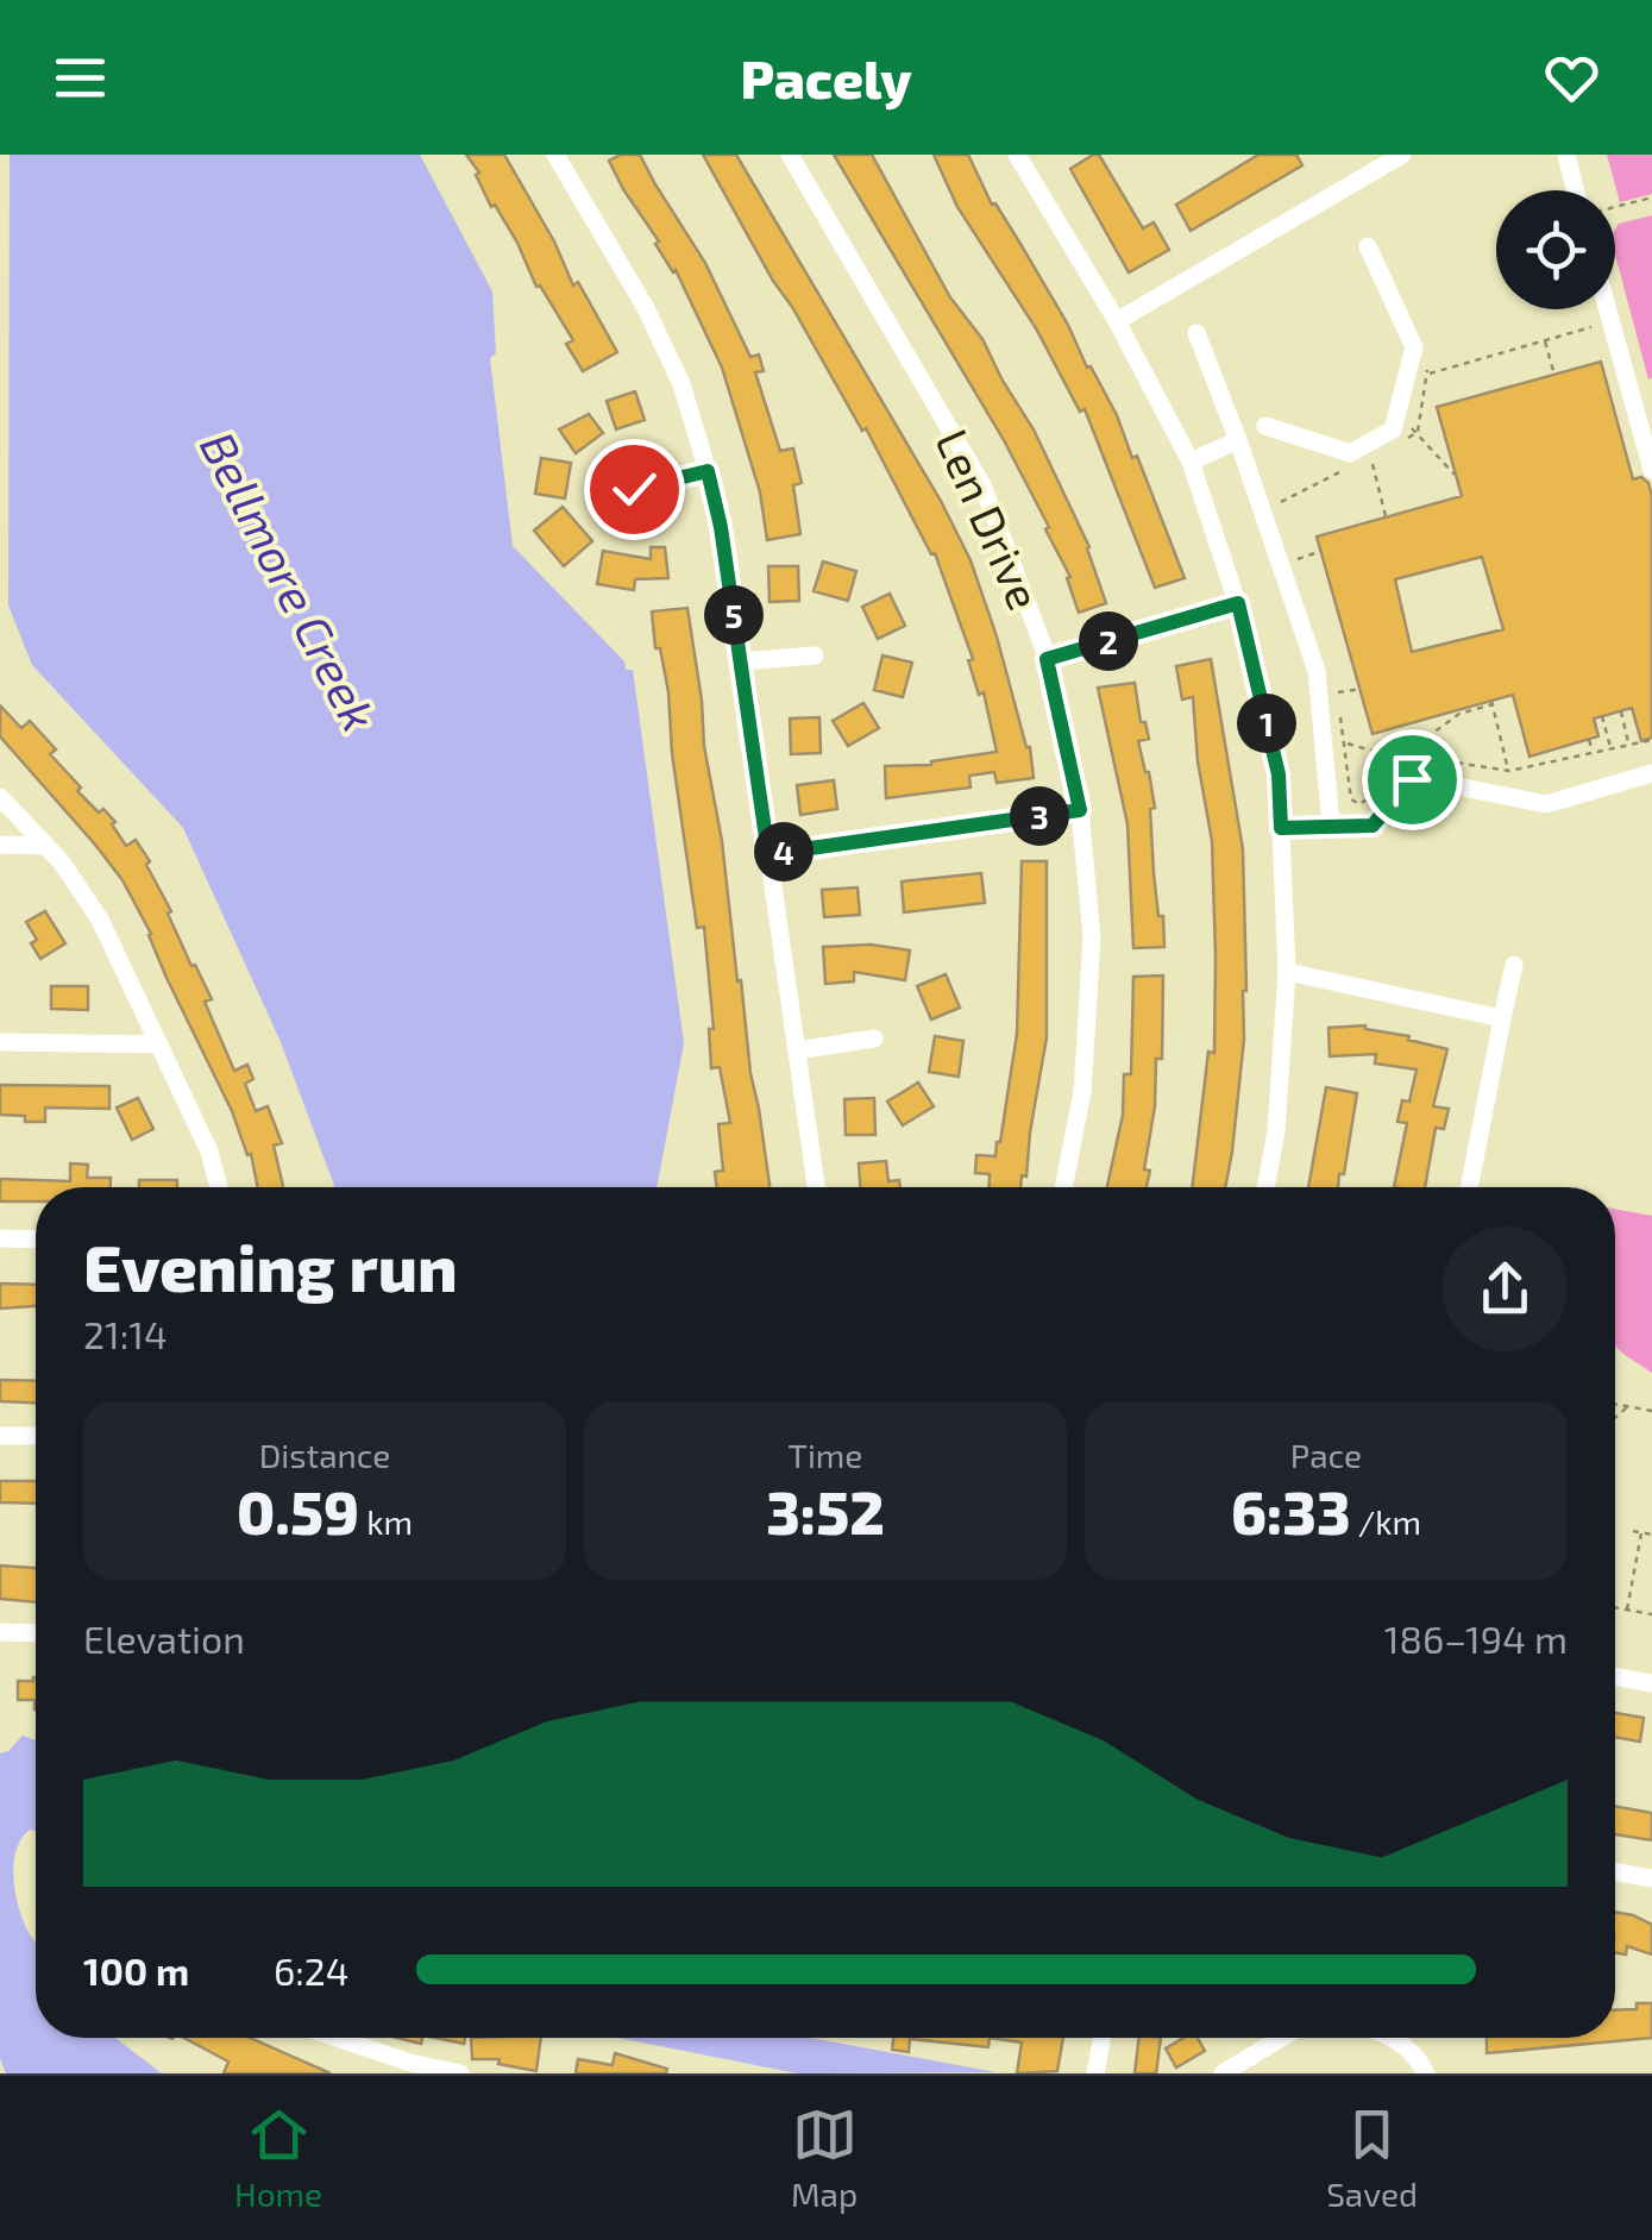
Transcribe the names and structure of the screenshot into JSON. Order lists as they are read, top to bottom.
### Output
{
  "streets": {
    "street": ["Len Drive"]
  },
  "water": ["Bellmore Creek"],
  "page": {
    "header": "Pacely",
    "pins": [
      "5",
      "2",
      "1",
      "3",
      "4"
    ],
    "heading": ["Evening run", "21:14"],
    "stats": [
      ["Distance", "0.59 km"],
      ["Time", "3:52"],
      ["Pace", "6:33 /km"]
    ],
    "chart": ["Elevation", "186–194 m"],
    "list": [
      {
        "name": "100 m",
        "note": "6:24"
      }
    ],
    "tabs": ["Home", "Map", "Saved"]
  }
}
